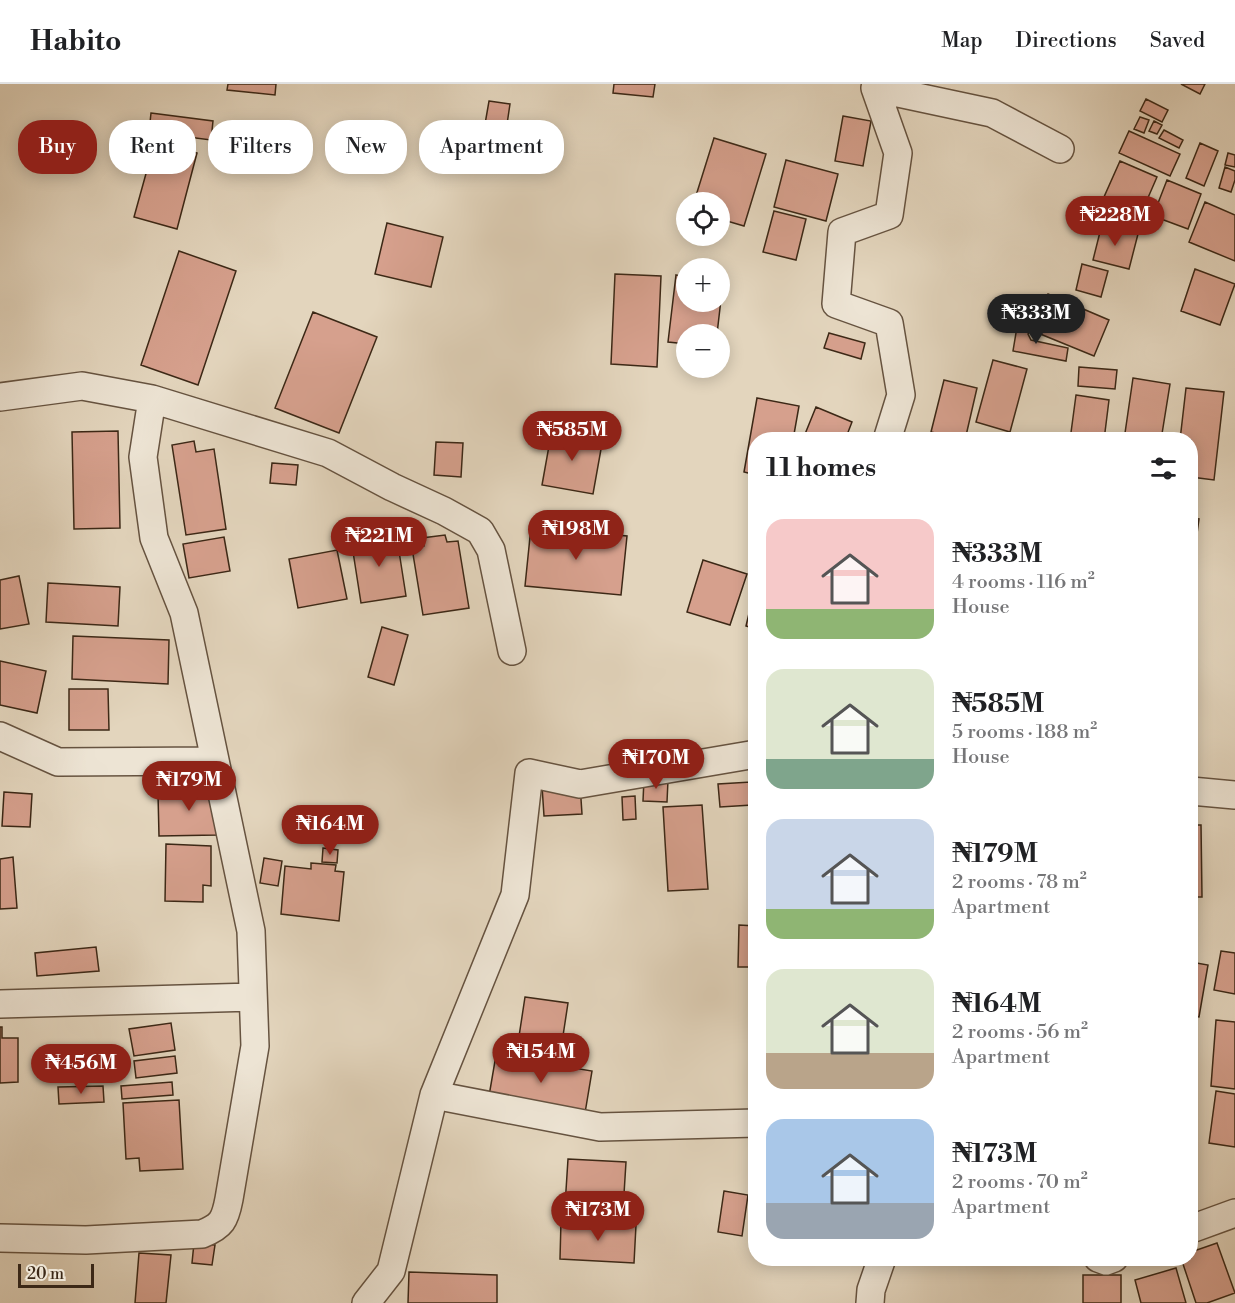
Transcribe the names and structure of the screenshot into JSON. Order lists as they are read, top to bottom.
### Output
{
  "scale_bar": "20 m",
  "page": {
    "header": "Habito",
    "nav": ["Map", "Directions", "Saved"],
    "chip": [
      "Buy",
      "Rent",
      "Filters",
      "New",
      "Apartment"
    ],
    "map_buttons": ["+", "−"],
    "price": [
      "₦228M",
      "₦333M",
      "₦585M",
      "₦198M",
      "₦221M",
      "₦170M",
      "₦179M",
      "₦164M",
      "₦154M",
      "₦456M",
      "₦173M"
    ],
    "heading": "11 homes",
    "list": [
      {
        "name": "₦333M",
        "note": "4 rooms · 116 m² · House"
      },
      {
        "name": "₦585M",
        "note": "5 rooms · 188 m² · House"
      },
      {
        "name": "₦179M",
        "note": "2 rooms · 78 m² · Apartment"
      },
      {
        "name": "₦164M",
        "note": "2 rooms · 56 m² · Apartment"
      },
      {
        "name": "₦173M",
        "note": "2 rooms · 70 m² · Apartment"
      }
    ],
    "scale": "20 m"
  }
}
